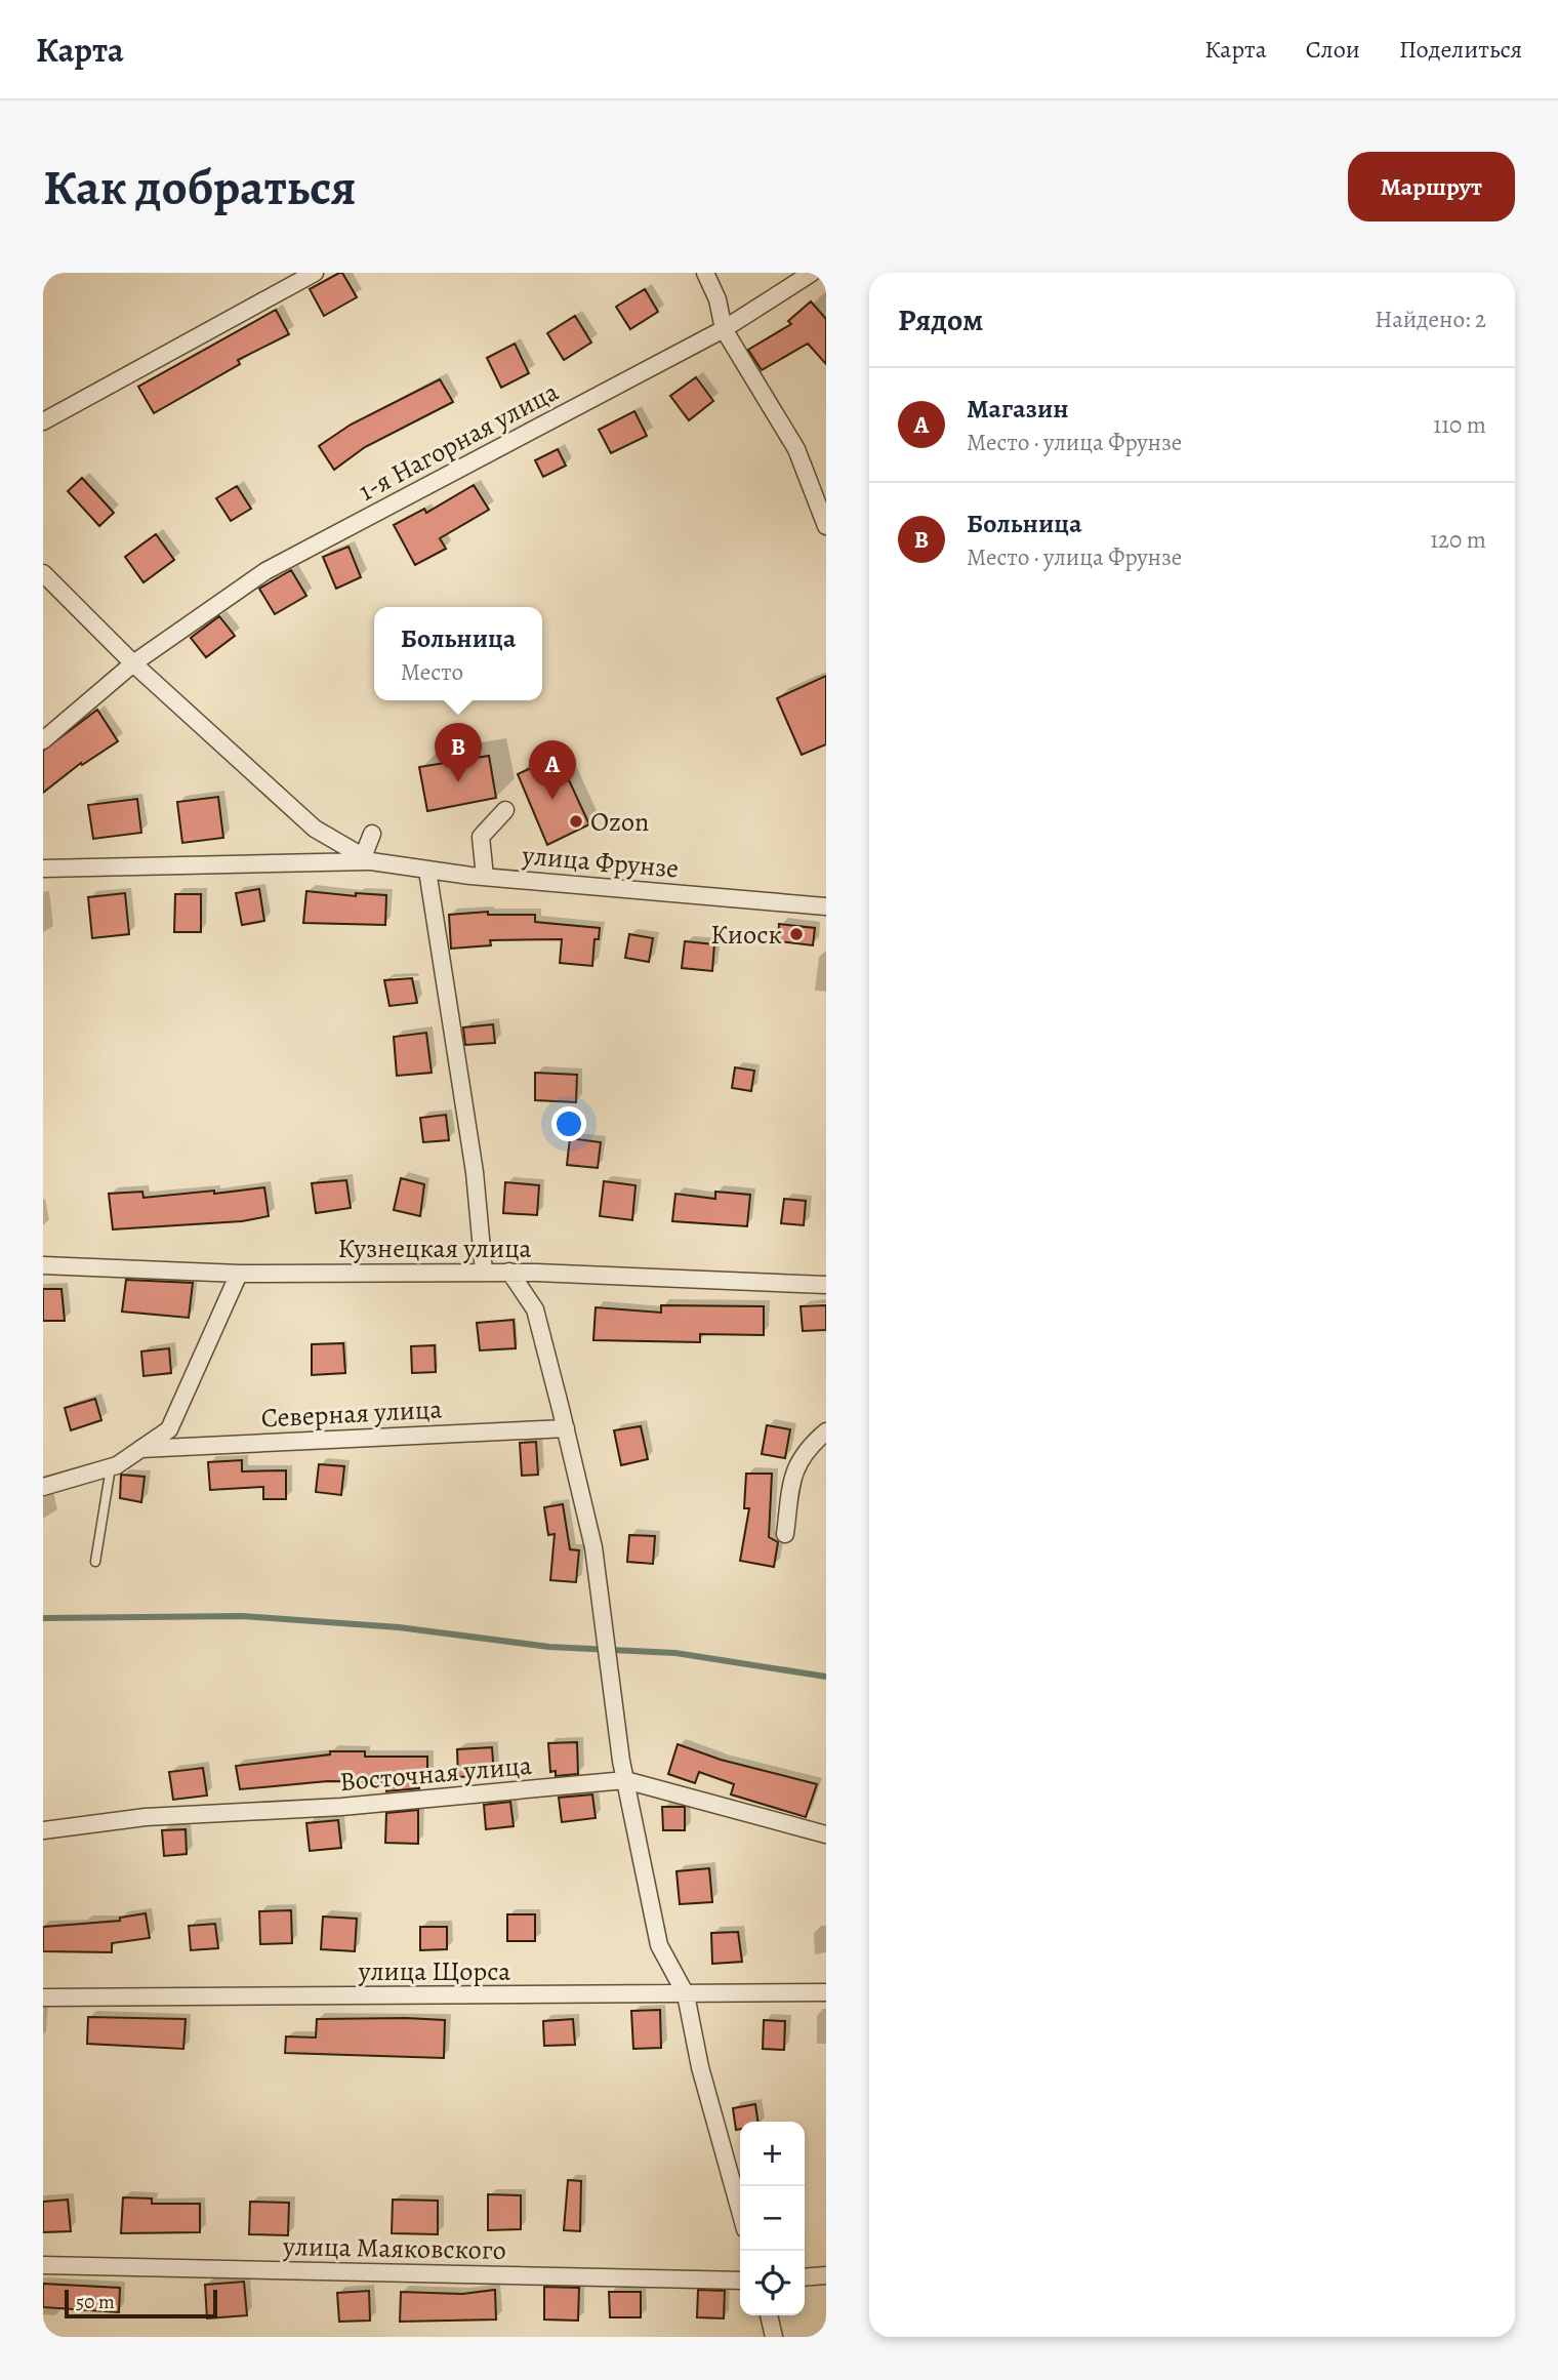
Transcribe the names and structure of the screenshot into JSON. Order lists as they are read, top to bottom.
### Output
{
  "streets": {
    "street": [
      "1-я Нагорная улица",
      "улица Фрунзе",
      "Кузнецкая улица",
      "Северная улица",
      "Восточная улица",
      "улица Щорса",
      "улица Маяковского"
    ]
  },
  "crossings": [
    ["1-я Нагорная улица", "улица Фрунзе"],
    ["Кузнецкая улица", "Северная улица"]
  ],
  "places": ["Ozon", "Киоск"],
  "scale_bar": "50 m",
  "page": {
    "header": "Карта",
    "nav": ["Карта", "Слои", "Поделиться"],
    "buttons": "Маршрут",
    "title": "Как добраться",
    "heading": ["Рядом", "Найдено: 2"],
    "list": [
      {
        "mark": "A",
        "name": "Магазин",
        "note": "Место · улица Фрунзе",
        "value": "110 m"
      },
      {
        "mark": "B",
        "name": "Больница",
        "note": "Место · улица Фрунзе",
        "value": "120 m"
      }
    ],
    "popup": ["Больница", "Место"],
    "pins": ["B", "A"],
    "map_buttons": ["+", "−"],
    "scale": "50 m"
  }
}
